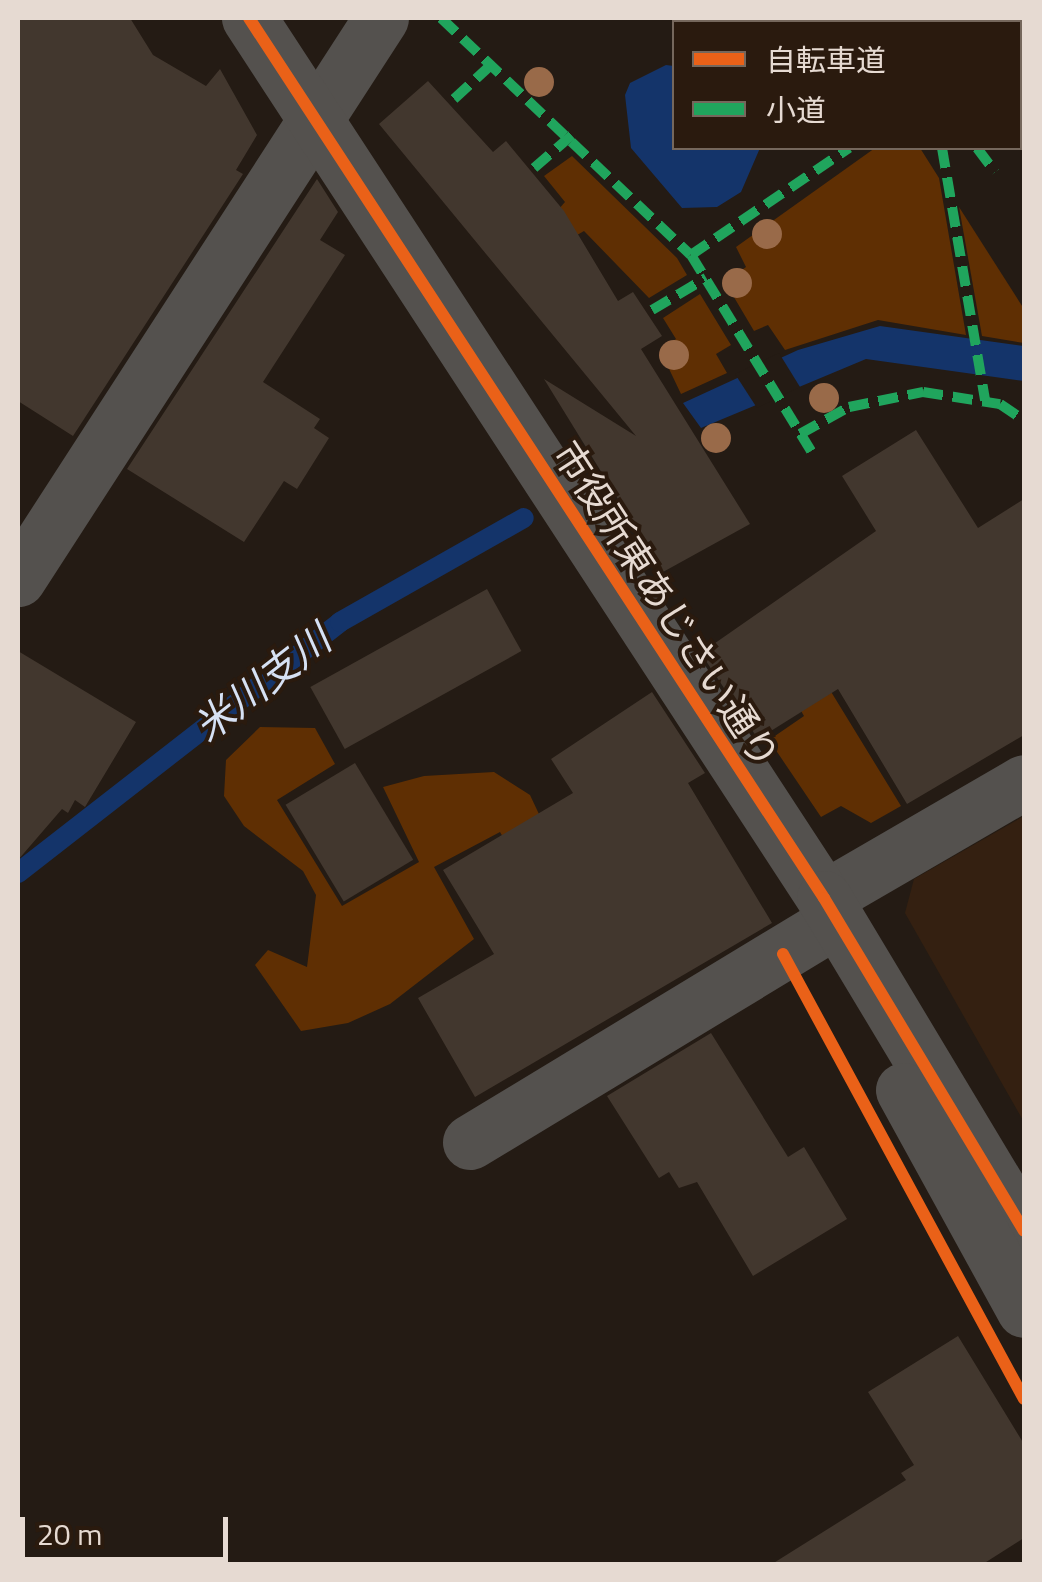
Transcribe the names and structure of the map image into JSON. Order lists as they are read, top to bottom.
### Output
{
  "streets": {
    "street": ["市役所東あじさい通り"]
  },
  "water": ["米川支川"],
  "legend": ["自転車道", "小道"],
  "scale_bar": "20 m"
}
